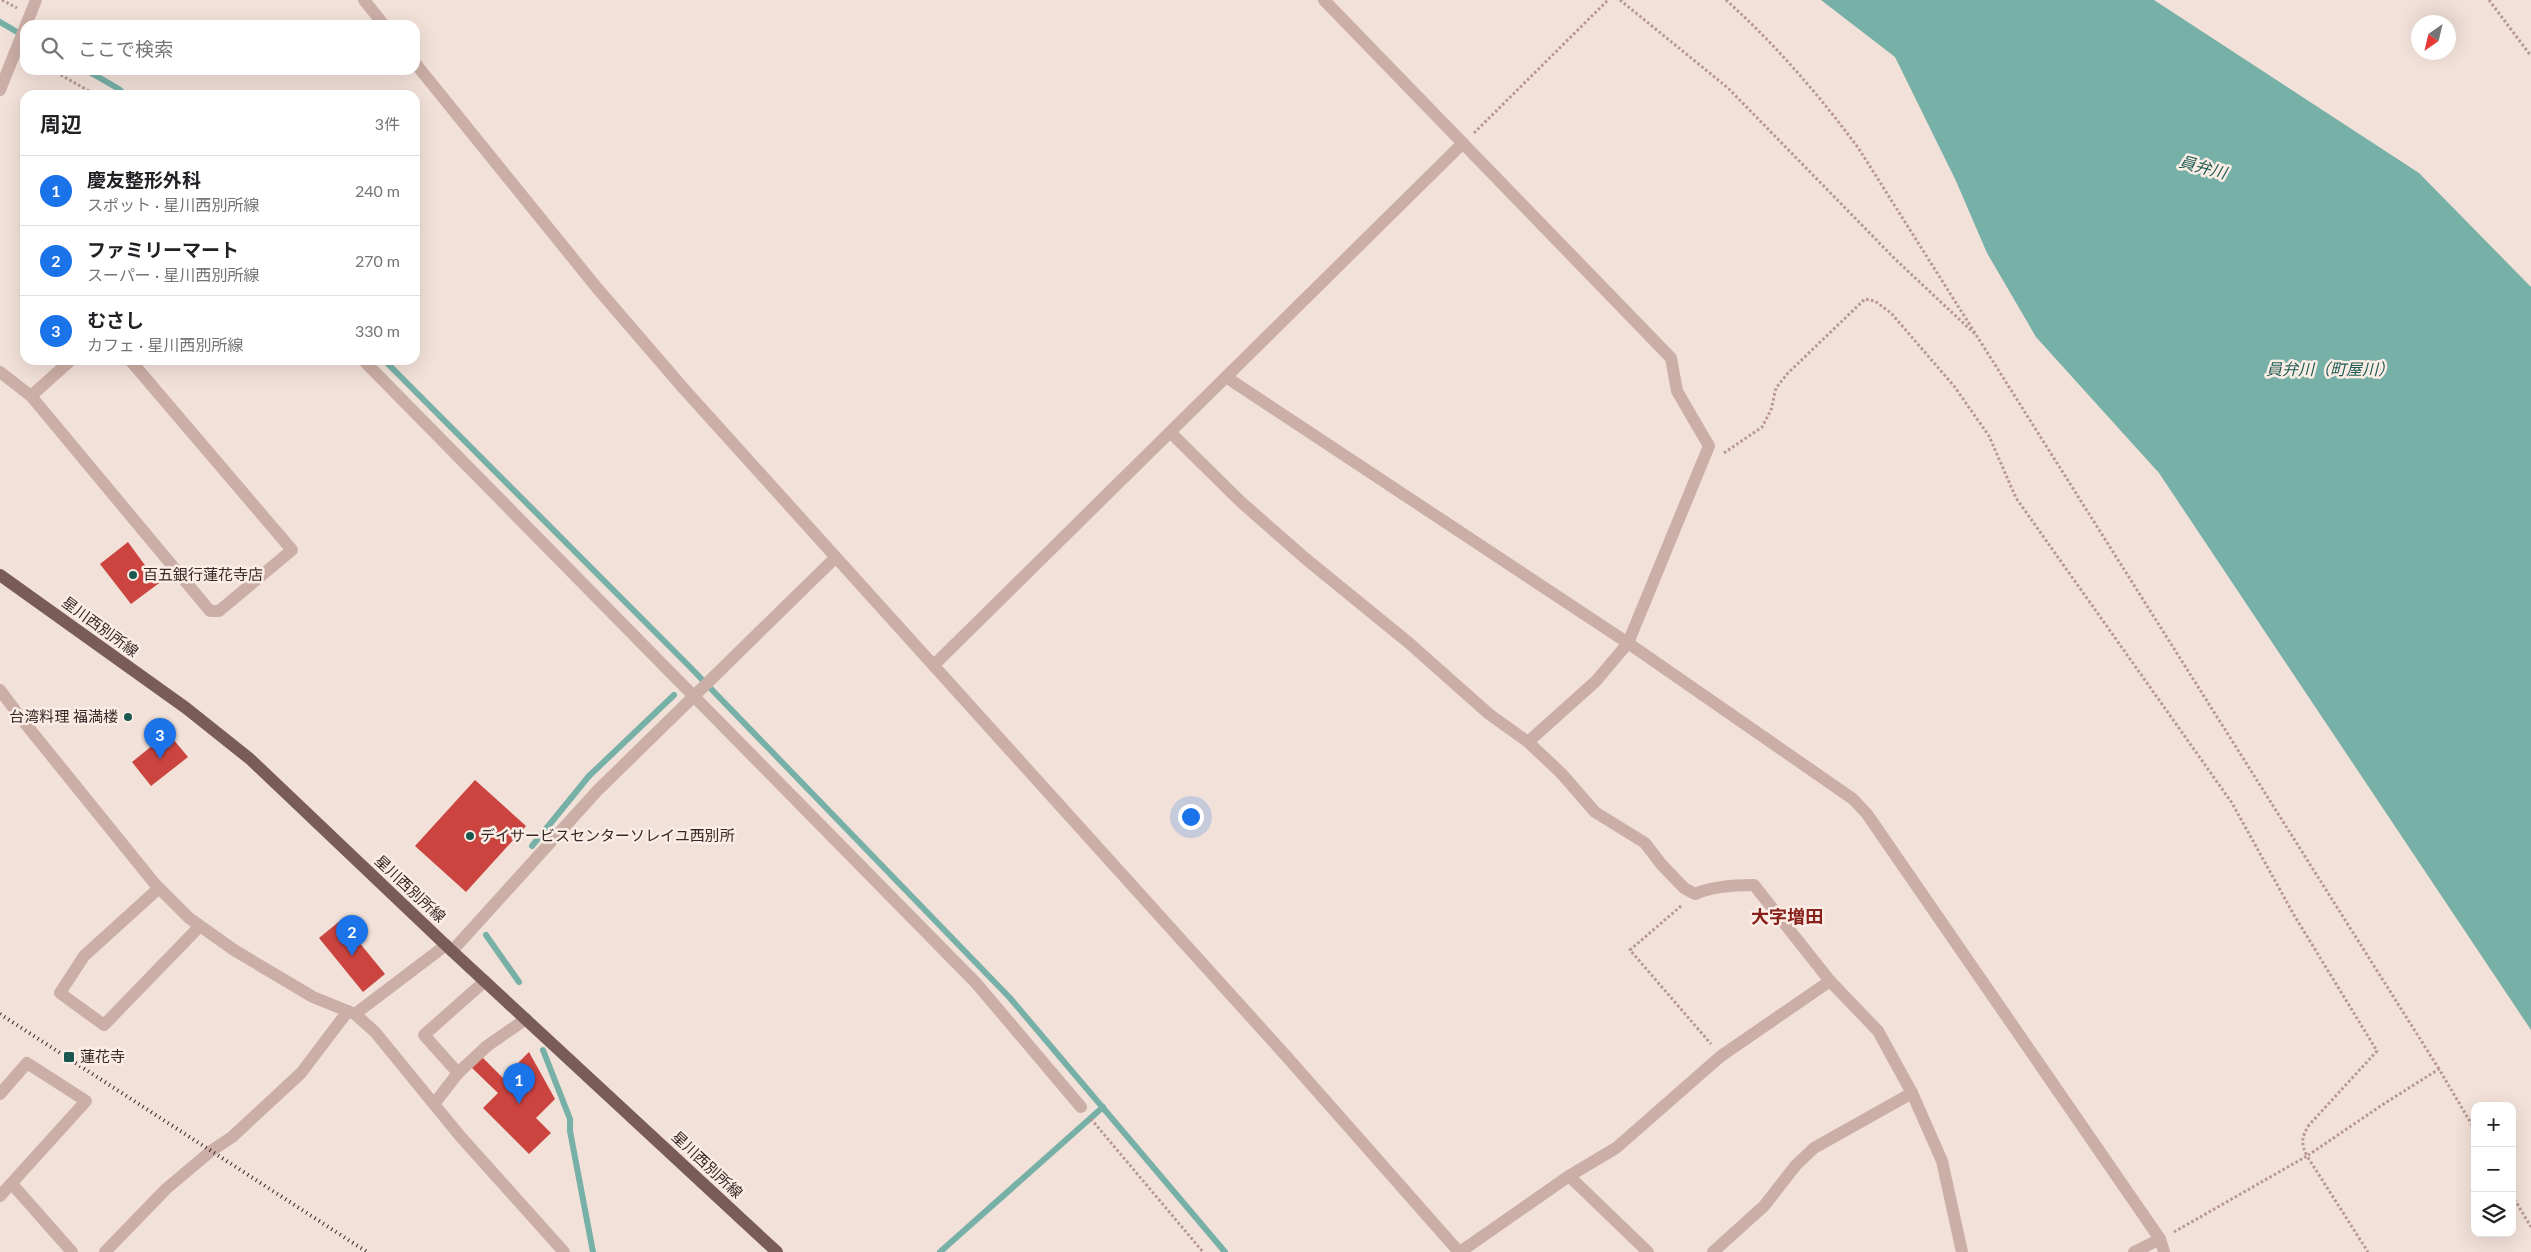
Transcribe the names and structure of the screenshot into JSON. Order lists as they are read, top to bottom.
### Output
{
  "streets": {
    "main road": ["星川西別所線"]
  },
  "districts": ["大字増田"],
  "water": ["員弁川", "員弁川（町屋川）"],
  "places": {
    "other": ["百五銀行蓮花寺店", "台湾料理 福満楼", "デイサービスセンターソレイユ西別所"],
    "transit": ["蓮花寺"]
  },
  "north": "bottom left",
  "page": {
    "search": "ここで検索",
    "heading": ["周辺", "3件"],
    "list": [
      {
        "mark": "1",
        "name": "慶友整形外科",
        "note": "スポット · 星川西別所線",
        "value": "240 m"
      },
      {
        "mark": "2",
        "name": "ファミリーマート",
        "note": "スーパー · 星川西別所線",
        "value": "270 m"
      },
      {
        "mark": "3",
        "name": "むさし",
        "note": "カフェ · 星川西別所線",
        "value": "330 m"
      }
    ],
    "pins": ["3", "2", "1"],
    "map_buttons": ["+", "−"]
  }
}
